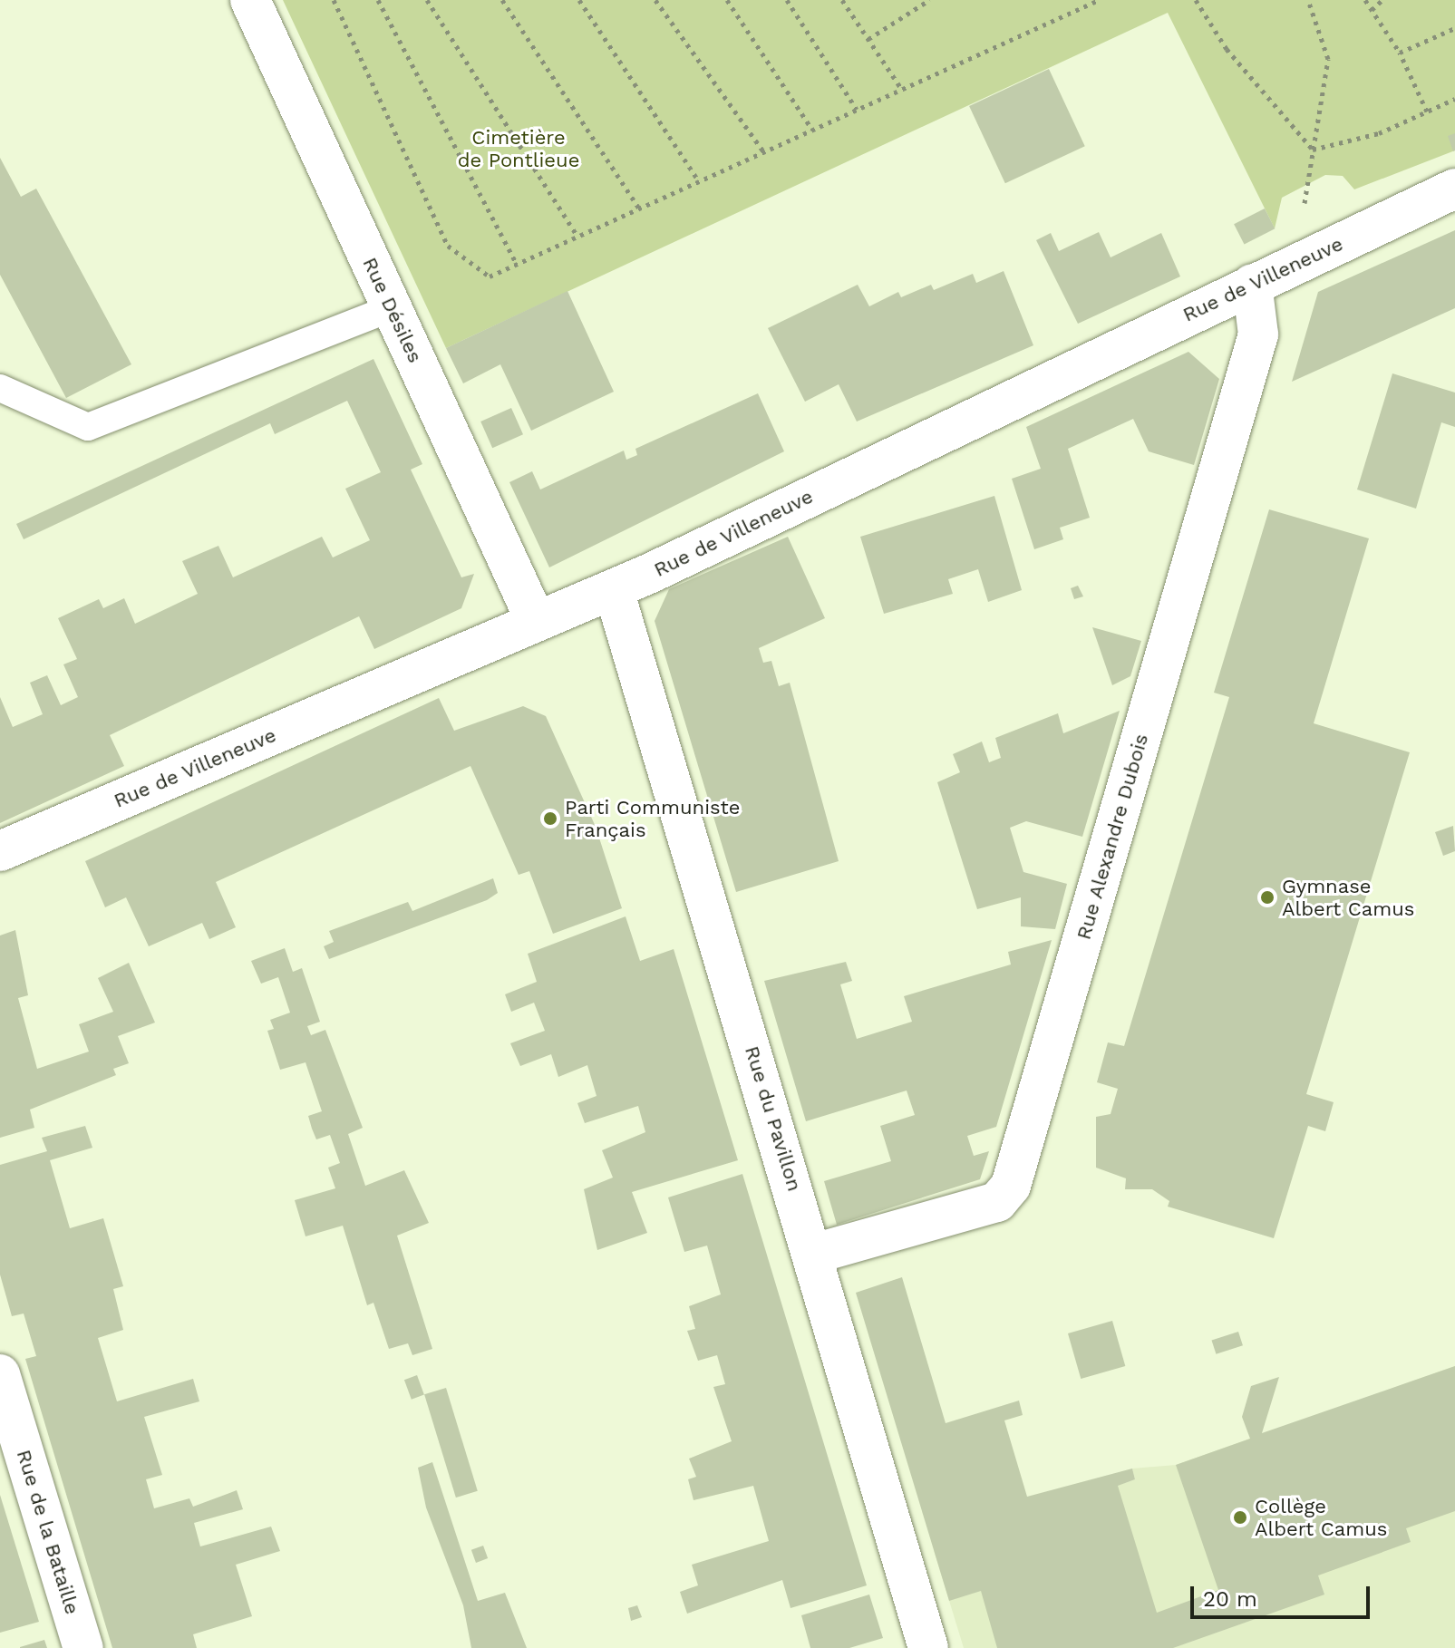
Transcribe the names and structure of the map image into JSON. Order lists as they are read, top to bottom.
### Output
{
  "streets": {
    "street": [
      "Rue de Villeneuve",
      "Rue Désiles",
      "Rue Alexandre Dubois",
      "Rue du Pavillon",
      "Rue de la Bataille"
    ]
  },
  "crossings": [
    ["Rue de Villeneuve", "Rue Désiles"],
    ["Rue de Villeneuve", "Rue Alexandre Dubois"],
    ["Rue de Villeneuve", "Rue du Pavillon"],
    ["Rue Alexandre Dubois", "Rue du Pavillon"]
  ],
  "parks": ["Cimetière de Pontlieue"],
  "places": ["Parti Communiste Français", "Gymnase Albert Camus", "Collège Albert Camus"],
  "scale_bar": "20 m"
}
